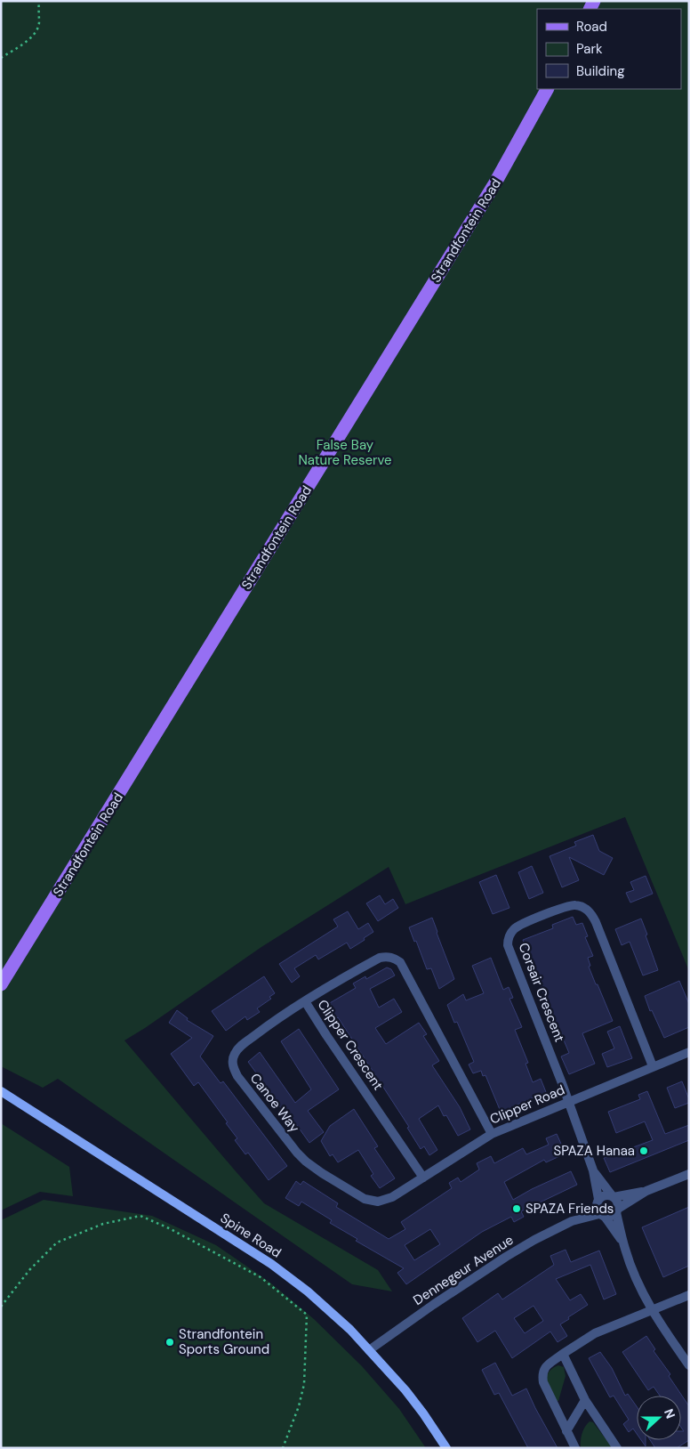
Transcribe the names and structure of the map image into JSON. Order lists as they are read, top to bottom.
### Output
{
  "streets": {
    "main road": ["Strandfontein Road", "Spine Road"],
    "street": [
      "Corsair Crescent",
      "Clipper Crescent",
      "Canoe Way",
      "Clipper Road",
      "Dennegeur Avenue"
    ]
  },
  "crossings": [
    ["Corsair Crescent", "Clipper Road"],
    ["Clipper Crescent", "Canoe Way"],
    ["Clipper Crescent", "Clipper Road"],
    ["Canoe Way", "Clipper Road"],
    ["Spine Road", "Dennegeur Avenue"]
  ],
  "parks": ["False Bay Nature Reserve"],
  "places": ["SPAZA Hanaa", "SPAZA Friends", "Strandfontein Sports Ground"],
  "legend": ["Road", "Park", "Building"],
  "north": "right"
}
